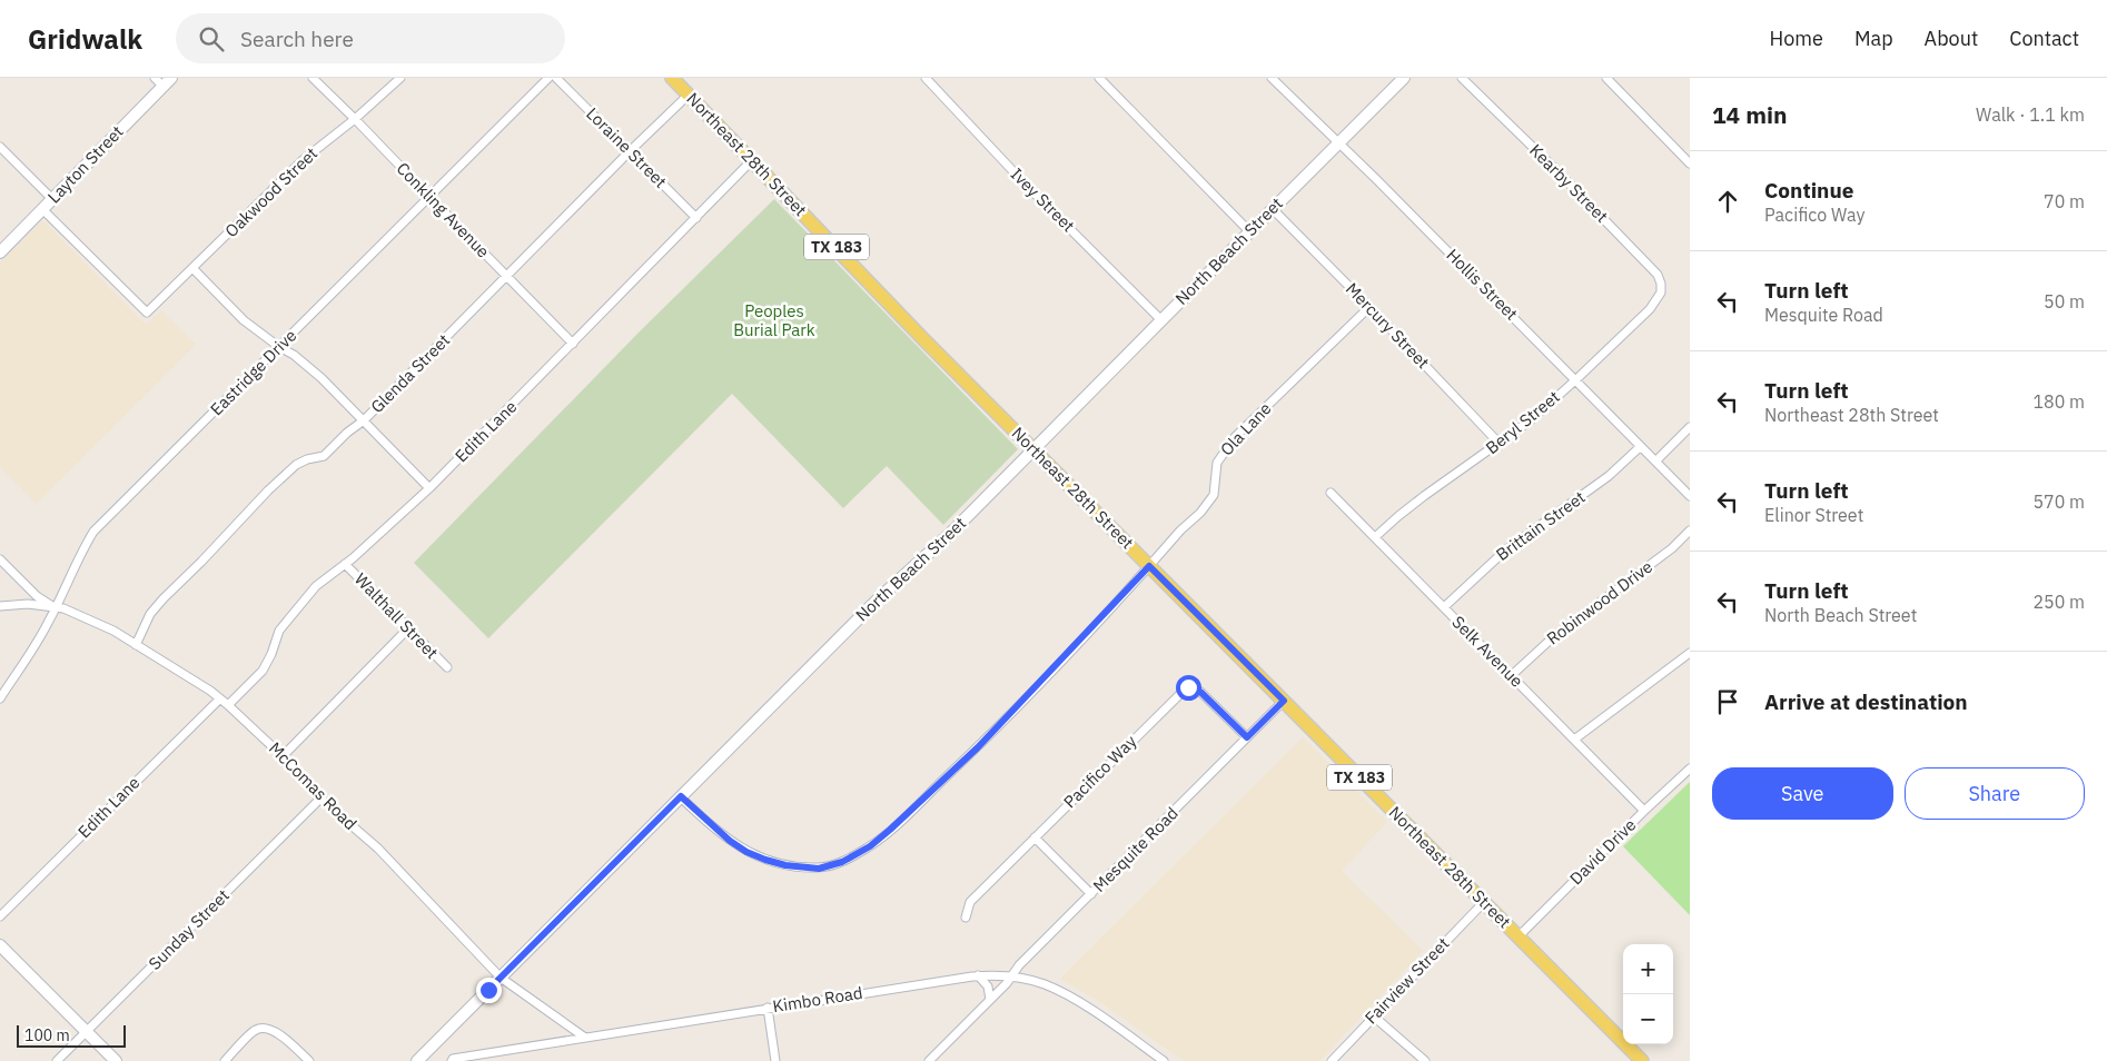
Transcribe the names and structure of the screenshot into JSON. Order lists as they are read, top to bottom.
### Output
{
  "streets": {
    "main road": [
      "Northeast 28th Street",
      "Layton Street",
      "TX 183",
      "North Beach Street"
    ],
    "street": [
      "Loraine Street",
      "Kearby Street",
      "Oakwood Street",
      "Ivey Street",
      "Conkling Avenue",
      "Hollis Street",
      "Mercury Street",
      "Eastridge Drive",
      "Glenda Street",
      "Beryl Street",
      "Ola Lane",
      "Edith Lane",
      "Brittain Street",
      "Robinwood Drive",
      "Walthall Street",
      "Selk Avenue",
      "Pacifico Way",
      "McComas Road",
      "Mesquite Road",
      "David Drive",
      "Sunday Street",
      "Fairview Street",
      "Kimbo Road"
    ]
  },
  "crossings": [
    ["Loraine Street", "Glenda Street"],
    ["Loraine Street", "Edith Lane"],
    ["Northeast 28th Street", "North Beach Street"],
    ["Northeast 28th Street", "Glenda Street"],
    ["Northeast 28th Street", "Ola Lane"],
    ["Northeast 28th Street", "Edith Lane"],
    ["Northeast 28th Street", "Mesquite Road"],
    ["Northeast 28th Street", "David Drive"],
    ["Northeast 28th Street", "Fairview Street"],
    ["Layton Street", "Oakwood Street"],
    ["Kearby Street", "Beryl Street"],
    ["Oakwood Street", "Conkling Avenue"],
    ["Ivey Street", "North Beach Street"],
    ["Conkling Avenue", "Eastridge Drive"],
    ["Conkling Avenue", "Glenda Street"],
    ["Conkling Avenue", "Edith Lane"],
    ["North Beach Street", "Hollis Street"],
    ["North Beach Street", "Mercury Street"],
    ["North Beach Street", "Ola Lane"],
    ["North Beach Street", "McComas Road"],
    ["Hollis Street", "Beryl Street"],
    ["Hollis Street", "Brittain Street"],
    ["Mercury Street", "Beryl Street"],
    ["Mercury Street", "Ola Lane"],
    ["Eastridge Drive", "McComas Road"],
    ["Glenda Street", "McComas Road"],
    ["Beryl Street", "Selk Avenue"],
    ["Edith Lane", "Walthall Street"],
    ["Edith Lane", "McComas Road"],
    ["Brittain Street", "Selk Avenue"],
    ["Robinwood Drive", "Selk Avenue"],
    ["Selk Avenue", "David Drive"],
    ["Pacifico Way", "Mesquite Road"],
    ["McComas Road", "Sunday Street"],
    ["McComas Road", "Kimbo Road"],
    ["Mesquite Road", "Kimbo Road"]
  ],
  "parks": ["Peoples Burial Park"],
  "scale_bar": "100 m",
  "page": {
    "header": "Gridwalk",
    "search": "Search here",
    "nav": [
      "Home",
      "Map",
      "About",
      "Contact"
    ],
    "heading": ["14 min", "Walk · 1.1 km"],
    "list": [
      ["Continue", "Pacifico Way", "70 m"],
      ["Turn left", "Mesquite Road", "50 m"],
      ["Turn left", "Northeast 28th Street", "180 m"],
      ["Turn left", "Elinor Street", "570 m"],
      ["Turn left", "North Beach Street", "250 m"],
      "Arrive at destination"
    ],
    "buttons": ["Save", "Share"],
    "map_buttons": ["+", "−"],
    "scale": "100 m"
  }
}
